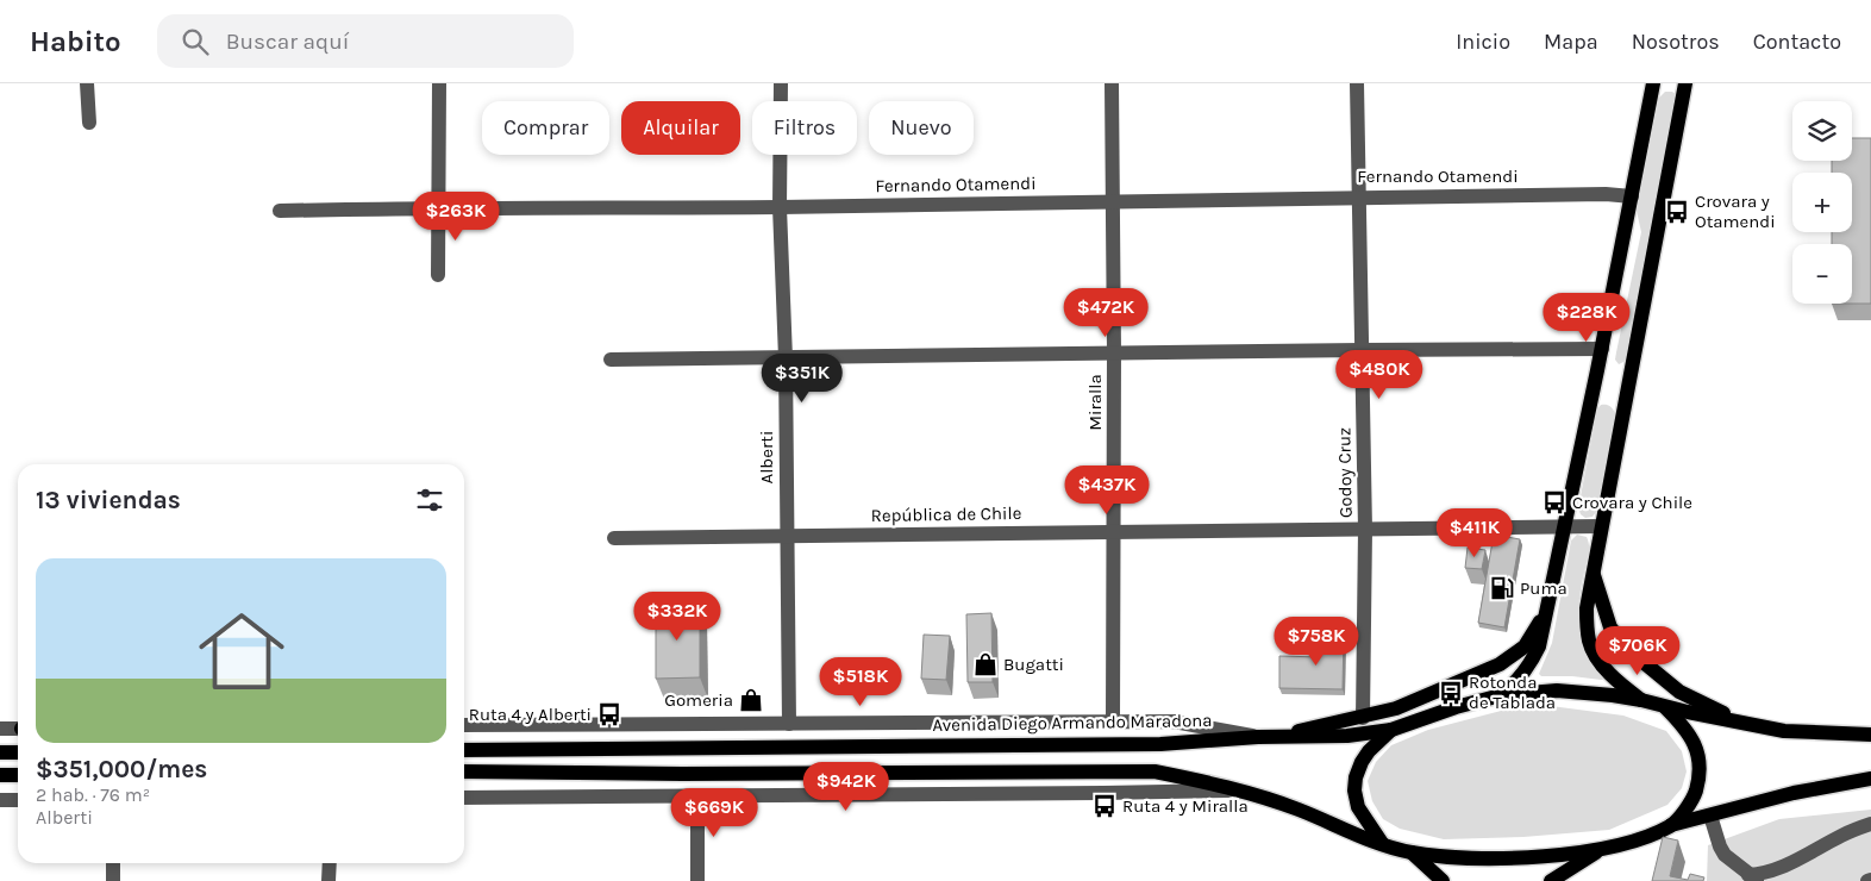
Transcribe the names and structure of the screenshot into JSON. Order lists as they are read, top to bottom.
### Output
{
  "streets": {
    "main road": ["Avenida Diego Armando Maradona"],
    "street": [
      "Fernando Otamendi",
      "Miralla",
      "Alberti",
      "Godoy Cruz",
      "República de Chile"
    ]
  },
  "crossings": [
    ["Fernando Otamendi", "Miralla"],
    ["Fernando Otamendi", "Alberti"],
    ["Fernando Otamendi", "Godoy Cruz"],
    ["Miralla", "República de Chile"],
    ["Miralla", "Avenida Diego Armando Maradona"],
    ["Alberti", "República de Chile"],
    ["Alberti", "Avenida Diego Armando Maradona"],
    ["Godoy Cruz", "República de Chile"]
  ],
  "places": {
    "bus stop": [
      "Crovara y Otamendi",
      "Crovara y Chile",
      "Rotonda de Tablada",
      "Ruta 4 y Alberti",
      "Ruta 4 y Miralla"
    ],
    "fuel station": ["Puma"],
    "shop": ["Bugatti", "Gomeria"]
  },
  "page": {
    "header": "Habito",
    "search": "Buscar aquí",
    "nav": [
      "Inicio",
      "Mapa",
      "Nosotros",
      "Contacto"
    ],
    "map_buttons": ["+", "−"],
    "chip": [
      "Comprar",
      "Alquilar",
      "Filtros",
      "Nuevo"
    ],
    "price": [
      "$263K",
      "$472K",
      "$228K",
      "$480K",
      "$351K",
      "$437K",
      "$411K",
      "$332K",
      "$758K",
      "$706K",
      "$518K",
      "$942K",
      "$669K"
    ],
    "heading": "13 viviendas",
    "list": [
      {
        "name": "$351,000/mes",
        "note": "2 hab. · 76 m² · Alberti"
      }
    ]
  }
}
